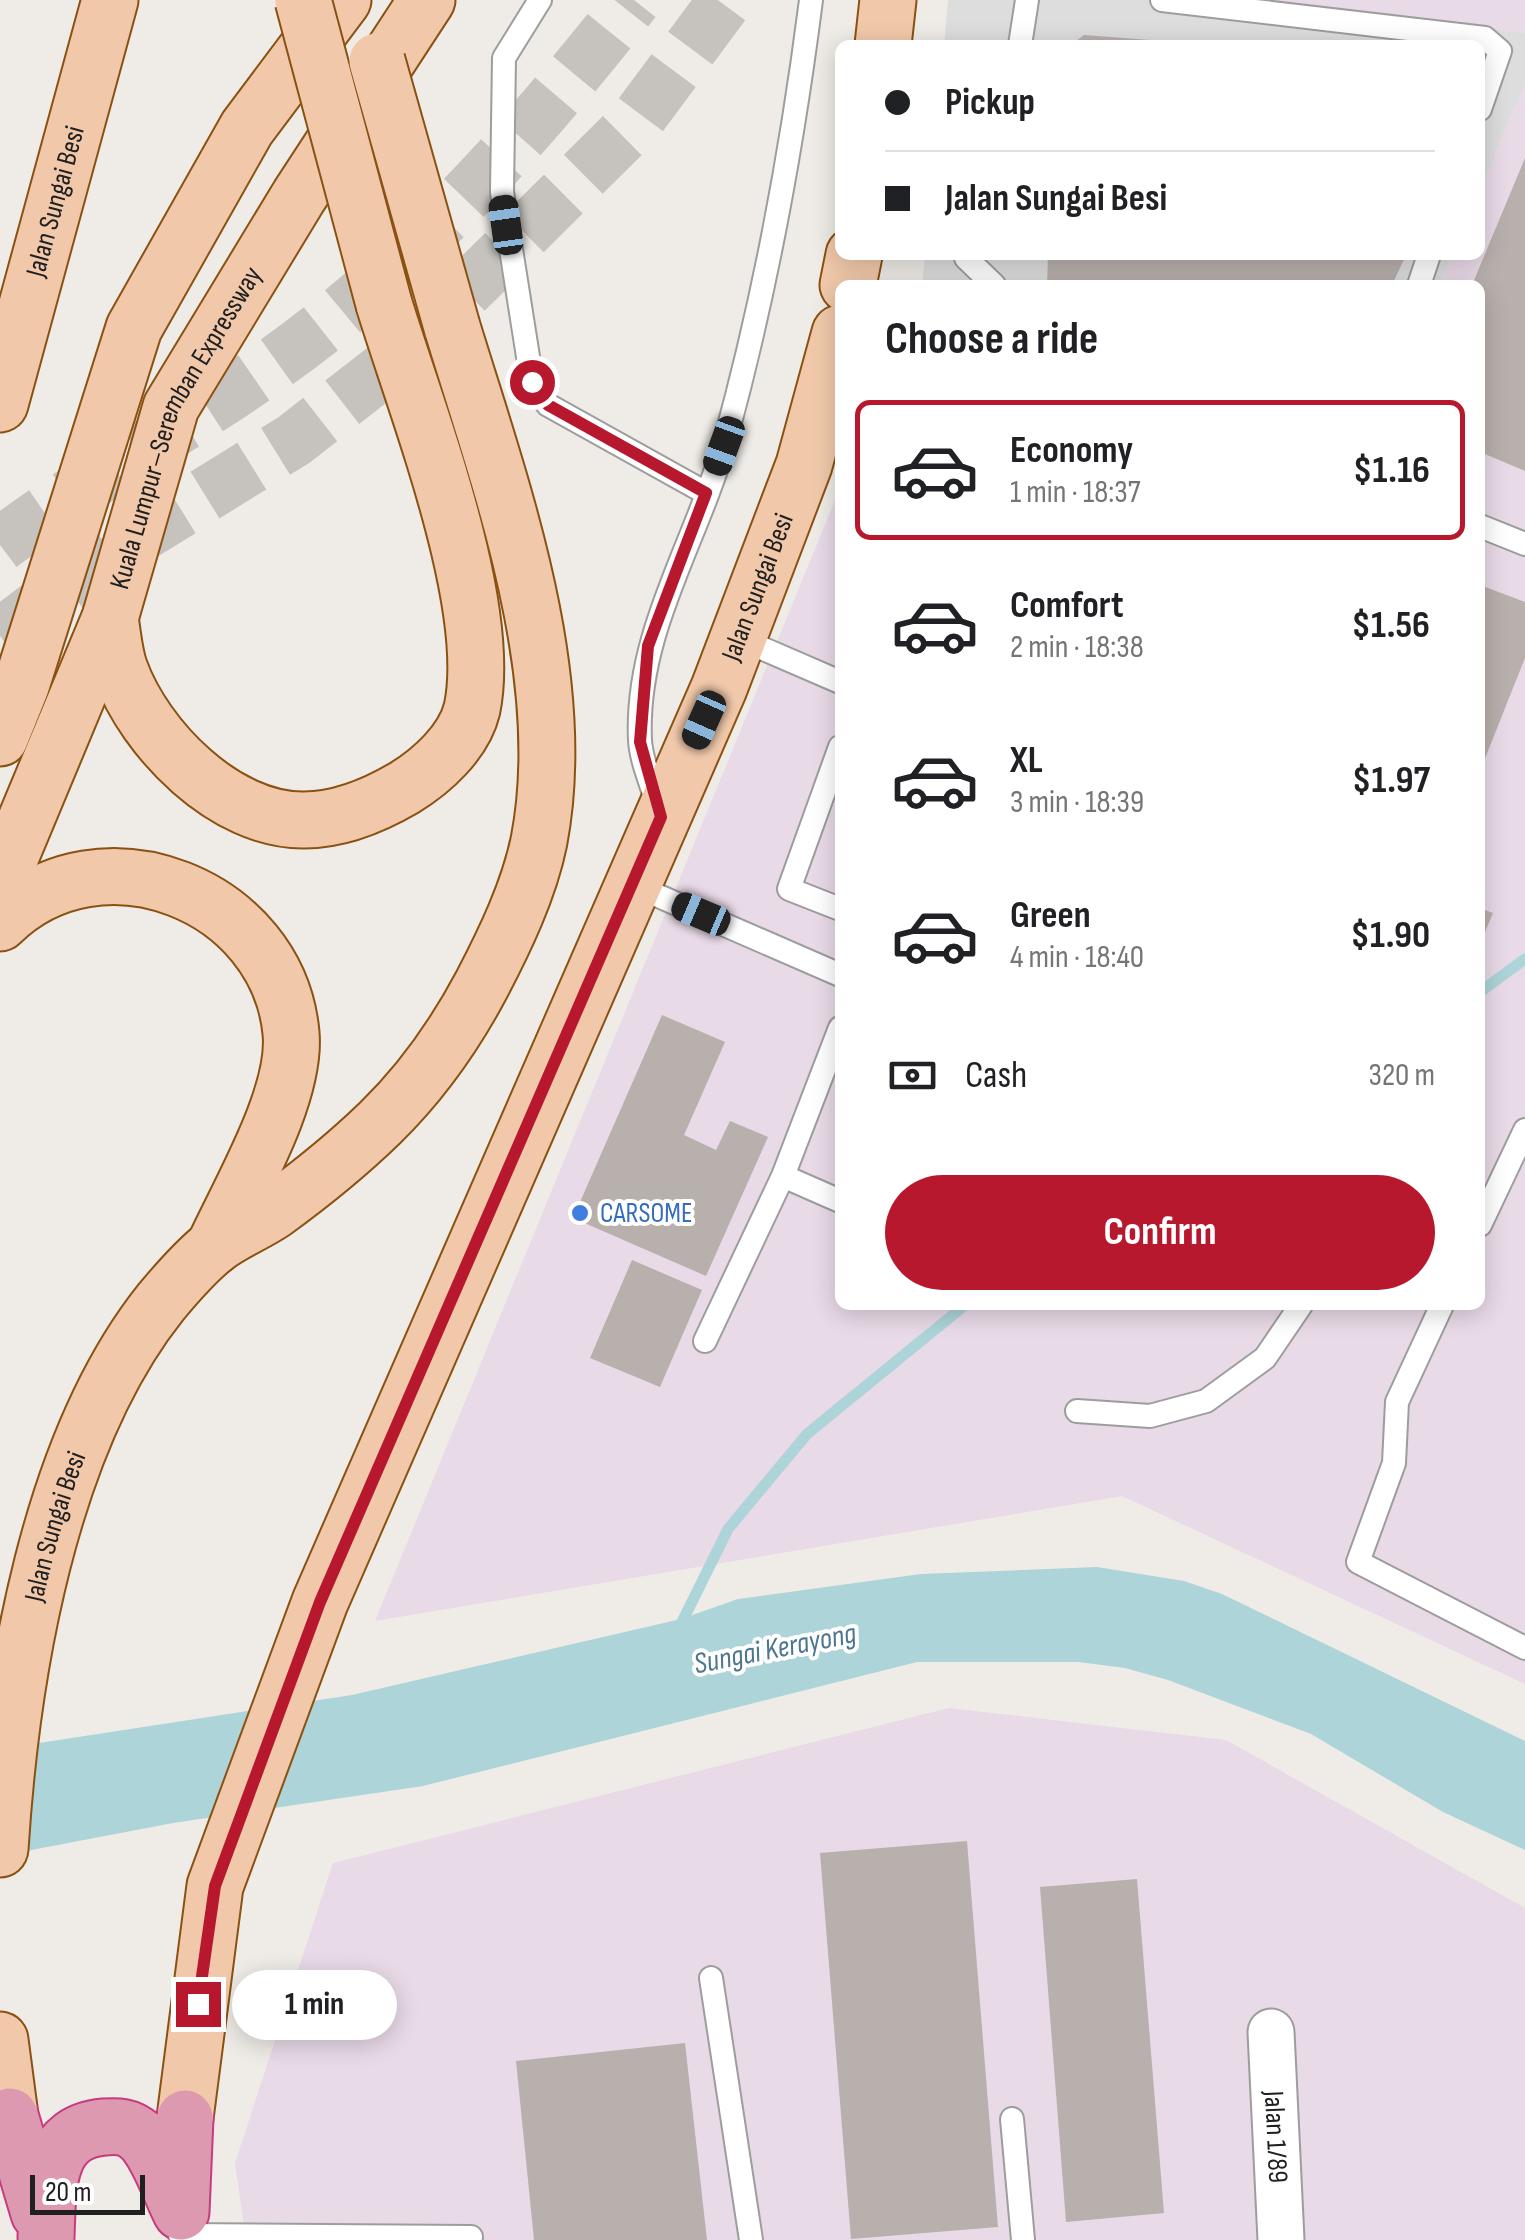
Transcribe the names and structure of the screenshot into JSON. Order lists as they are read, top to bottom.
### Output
{
  "streets": {
    "highway": ["Jalan Sungai Besi"],
    "main road": ["Kuala Lumpur–Seremban Expressway"],
    "street": ["Jalan 1/89"]
  },
  "water": ["Sungai Kerayong"],
  "places": ["CARSOME"],
  "scale_bar": "20 m",
  "page": {
    "banner": ["Pickup", "Jalan Sungai Besi"],
    "heading": "Choose a ride",
    "list": [
      {
        "name": "Economy",
        "note": "1 min · 18:37",
        "value": "$1.16"
      },
      {
        "name": "Comfort",
        "note": "2 min · 18:38",
        "value": "$1.56"
      },
      {
        "name": "XL",
        "note": "3 min · 18:39",
        "value": "$1.97"
      },
      {
        "name": "Green",
        "note": "4 min · 18:40",
        "value": "$1.90"
      }
    ],
    "pay": ["Cash", "320 m"],
    "buttons": "Confirm",
    "bubble": "1 min",
    "scale": "20 m"
  }
}
